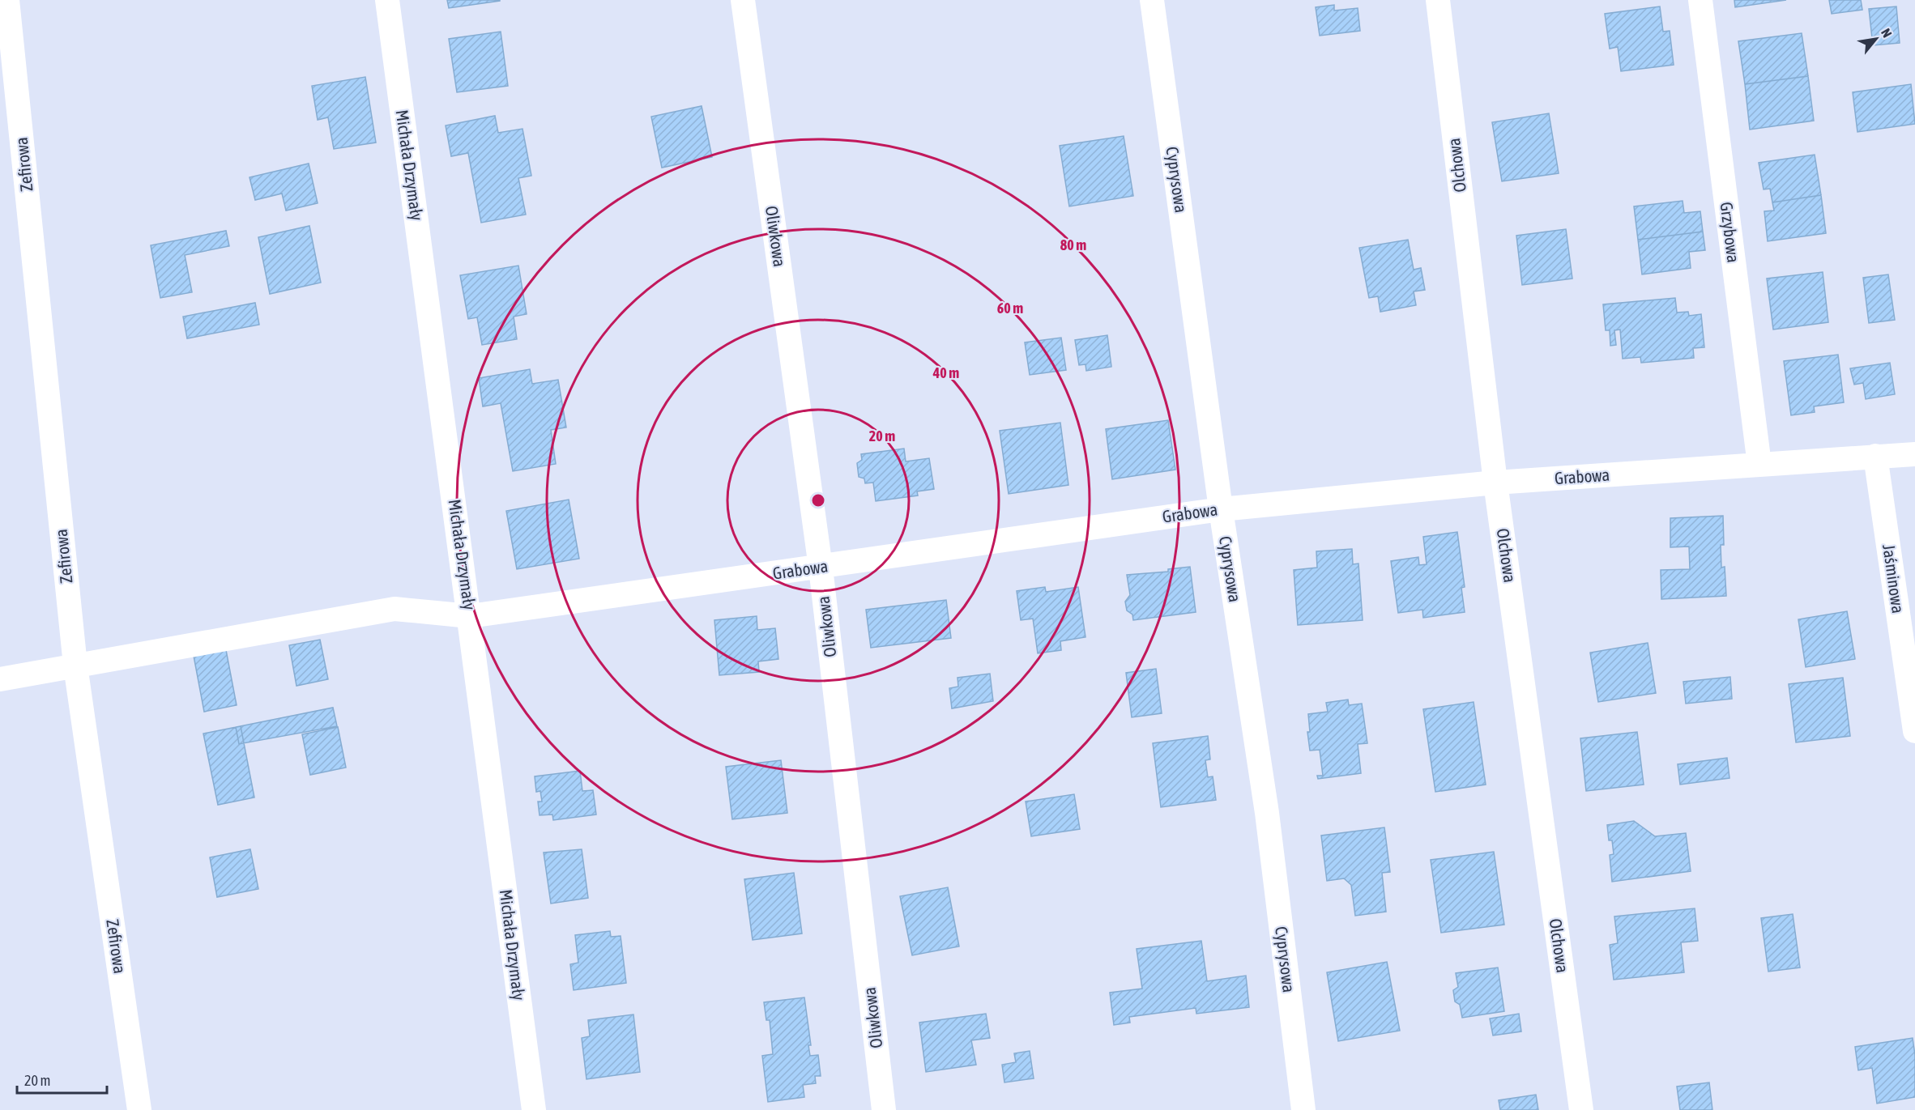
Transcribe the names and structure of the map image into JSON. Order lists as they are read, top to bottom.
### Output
{
  "streets": {
    "street": [
      "Zefirowa",
      "Michała Drzymały",
      "Olchowa",
      "Cyprysowa",
      "Grzybowa",
      "Oliwkowa",
      "Grabowa",
      "Jaśminowa"
    ]
  },
  "crossings": [
    ["Zefirowa", "Grabowa"],
    ["Michała Drzymały", "Grabowa"],
    ["Olchowa", "Grabowa"],
    ["Cyprysowa", "Grabowa"],
    ["Grzybowa", "Grabowa"],
    ["Oliwkowa", "Grabowa"],
    ["Grabowa", "Jaśminowa"]
  ],
  "scale_bar": "20 m",
  "north": "top right",
  "rings": [
    "80 m",
    "60 m",
    "40 m",
    "20 m"
  ]
}
